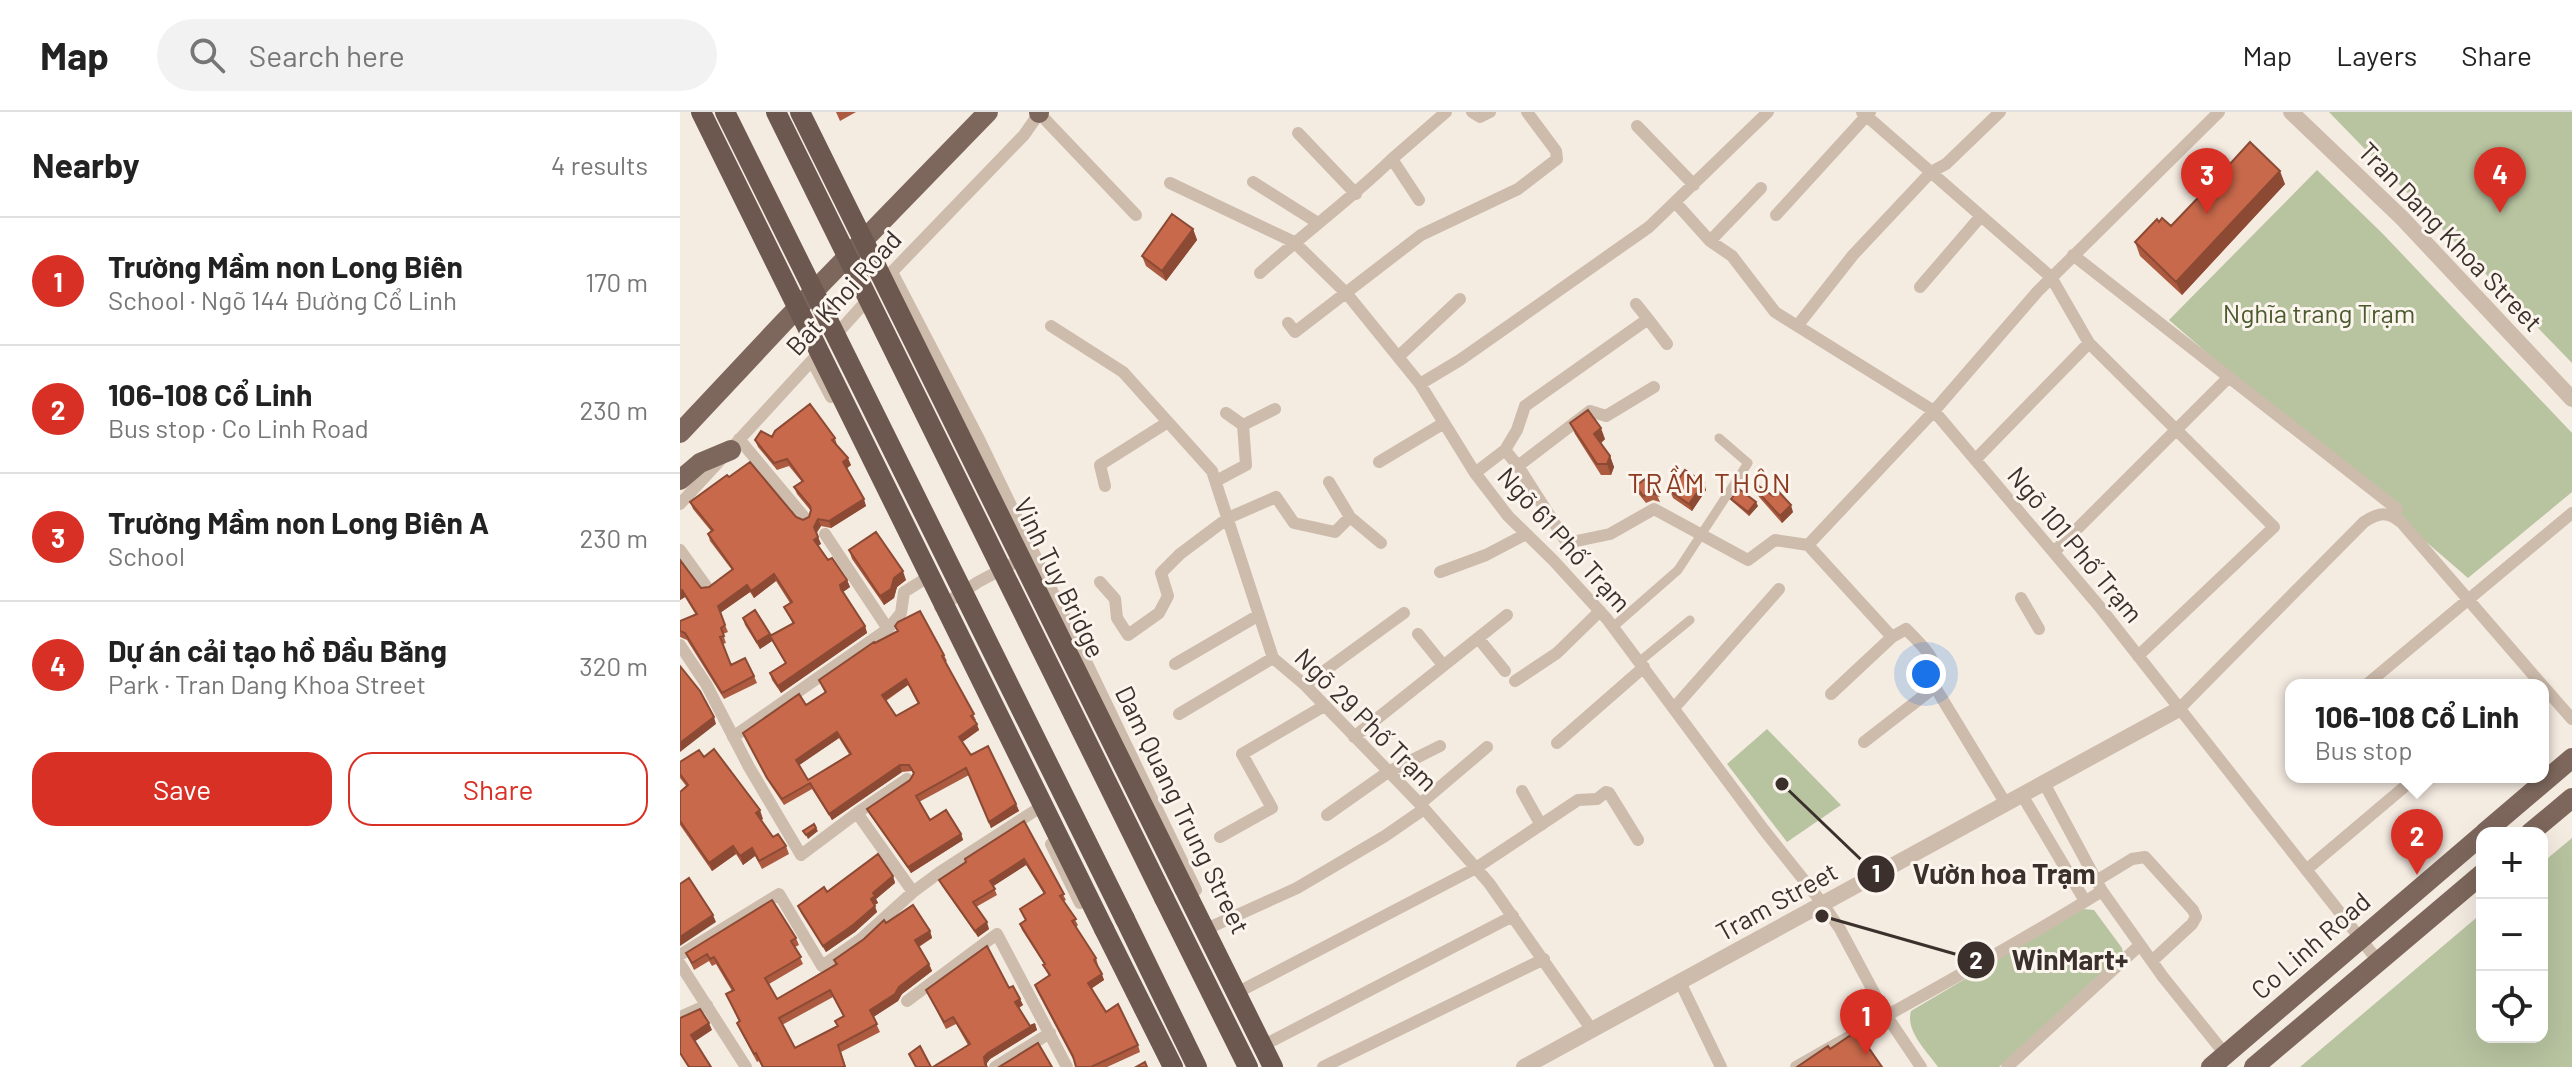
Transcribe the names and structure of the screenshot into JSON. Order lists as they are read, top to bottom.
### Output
{
  "streets": {
    "highway": ["Vinh Tuy Bridge"],
    "main road": ["Co Linh Road"],
    "street": [
      "Tran Dang Khoa Street",
      "Bat Khoi Road",
      "Ngõ 61 Phố Trạm",
      "Ngõ 101 Phố Trạm",
      "Ngõ 29 Phố Trạm",
      "Dam Quang Trung Street",
      "Tram Street"
    ]
  },
  "crossings": [
    ["Bat Khoi Road", "Dam Quang Trung Street"],
    ["Ngõ 61 Phố Trạm", "Tram Street"],
    ["Ngõ 101 Phố Trạm", "Tram Street"],
    ["Ngõ 101 Phố Trạm", "Co Linh Road"],
    ["Vinh Tuy Bridge", "Dam Quang Trung Street"],
    ["Ngõ 29 Phố Trạm", "Tram Street"]
  ],
  "districts": ["TRẦM THÔN"],
  "parks": ["Nghĩa trang Trạm"],
  "places": ["Vườn hoa Trạm", "WinMart+"],
  "page": {
    "header": "Map",
    "search": "Search here",
    "nav": ["Map", "Layers", "Share"],
    "heading": ["Nearby", "4 results"],
    "pins": [
      "4",
      "3",
      "2",
      "1"
    ],
    "list": [
      {
        "mark": "1",
        "name": "Trường Mầm non Long Biên",
        "note": "School · Ngõ 144 Đường Cổ Linh",
        "value": "170 m"
      },
      {
        "mark": "2",
        "name": "106-108 Cổ Linh",
        "note": "Bus stop · Co Linh Road",
        "value": "230 m"
      },
      {
        "mark": "3",
        "name": "Trường Mầm non Long Biên A",
        "note": "School",
        "value": "230 m"
      },
      {
        "mark": "4",
        "name": "Dự án cải tạo hồ Đầu Băng",
        "note": "Park · Tran Dang Khoa Street",
        "value": "320 m"
      }
    ],
    "popup": ["106-108 Cổ Linh", "Bus stop"],
    "buttons": ["Save", "Share"],
    "map_buttons": ["+", "−"]
  }
}
